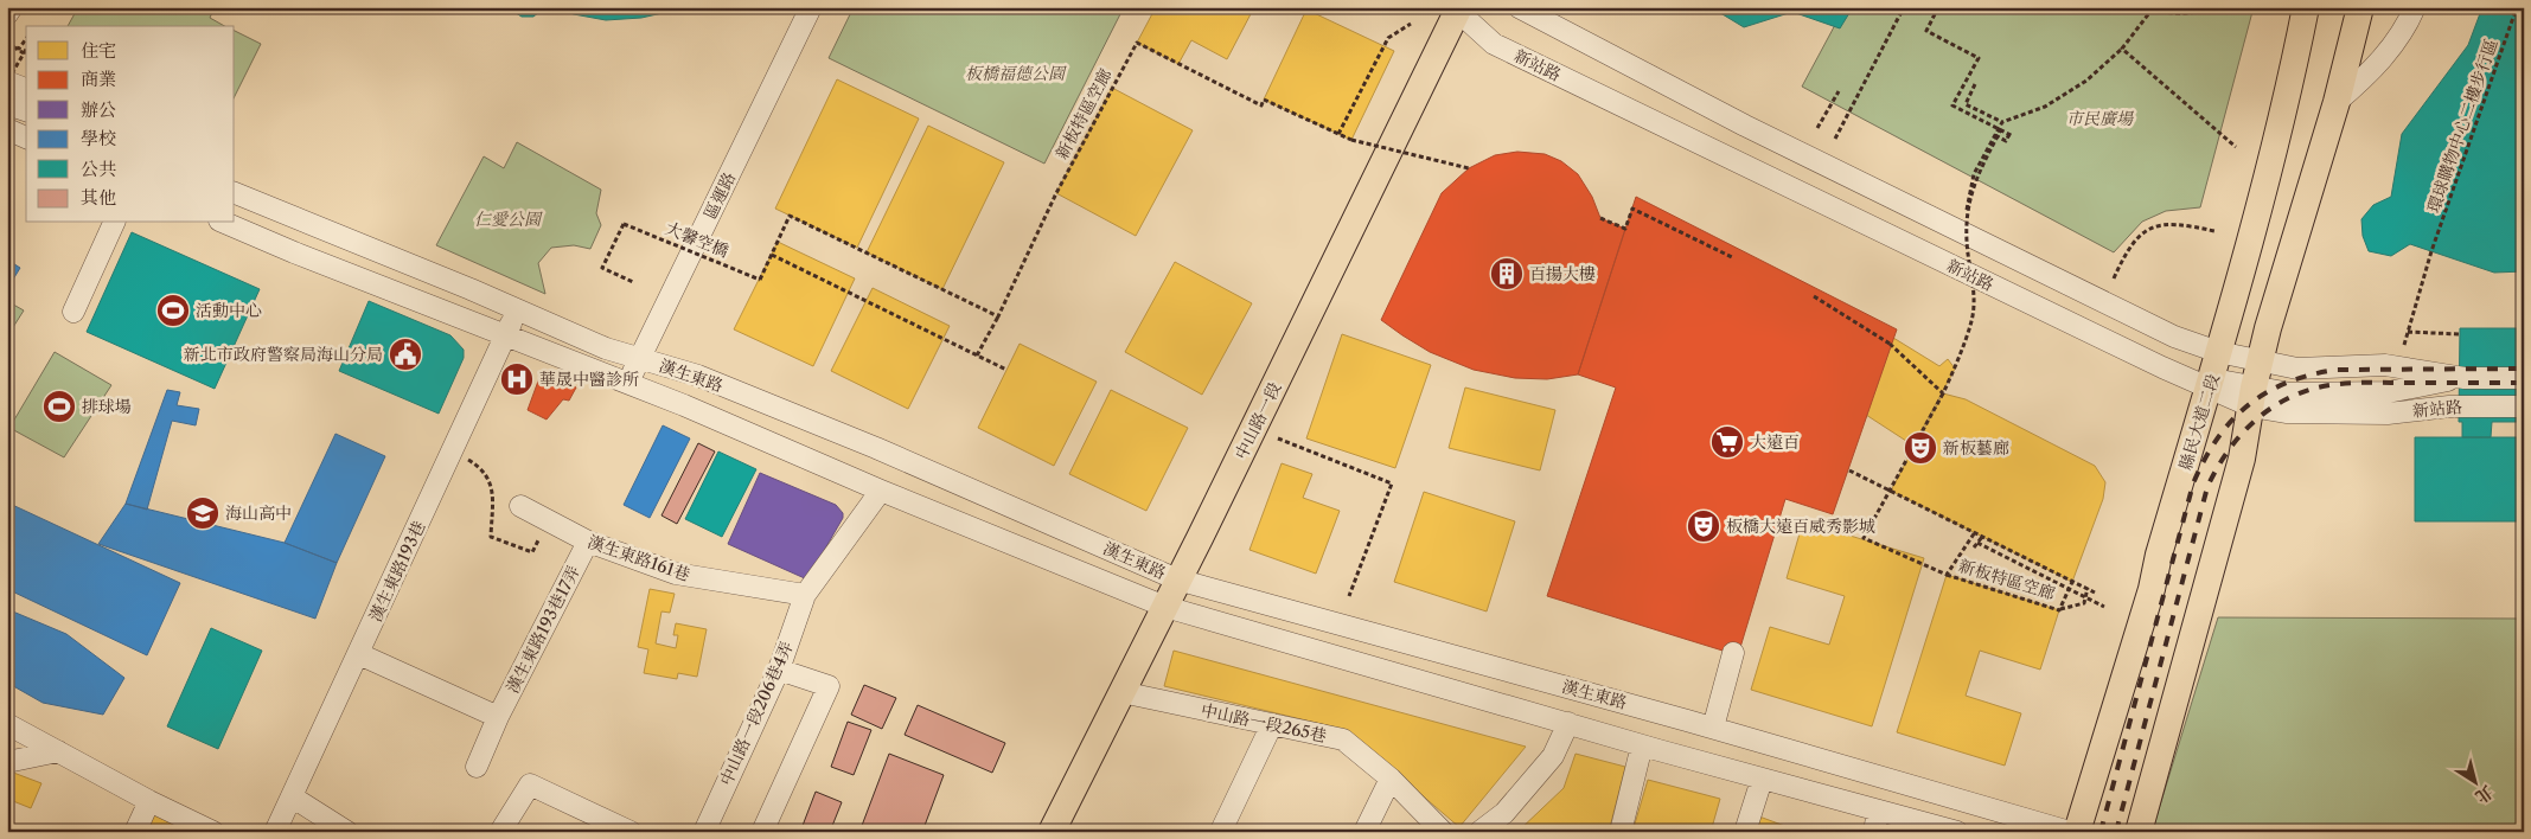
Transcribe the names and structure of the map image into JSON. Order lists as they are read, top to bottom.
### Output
{
  "streets": {
    "main road": ["中山路一段", "縣民大道二段"],
    "street": [
      "新站路",
      "區運路",
      "漢生東路",
      "漢生東路161巷",
      "漢生東路193巷",
      "漢生東路193巷17弄",
      "中山路一段206巷4弄",
      "中山路一段265巷"
    ],
    "path": ["新板特區空廊", "環球購物中心二樓步行區", "大馨空橋"]
  },
  "crossings": [
    ["新站路", "中山路一段"],
    ["新站路", "縣民大道二段"],
    ["區運路", "漢生東路"],
    ["漢生東路", "中山路一段"],
    ["漢生東路", "漢生東路193巷"],
    ["漢生東路", "中山路一段206巷4弄"],
    ["中山路一段", "中山路一段265巷"],
    ["漢生東路161巷", "漢生東路193巷17弄"],
    ["漢生東路161巷", "中山路一段206巷4弄"]
  ],
  "parks": ["板橋福德公園", "市民廣場", "仁愛公園"],
  "places": {
    "building": ["百揚大樓"],
    "sports": ["活動中心", "排球場"],
    "public building": ["新北市政府警察局海山分局"],
    "hospital": ["華晟中醫診所"],
    "supermarket": ["大遠百"],
    "theatre": ["新板藝廊", "板橋大遠百威秀影城"],
    "school or university": ["海山高中"]
  },
  "legend": [
    "住宅",
    "商業",
    "辦公",
    "學校",
    "公共",
    "其他"
  ],
  "north": "bottom right"
}
